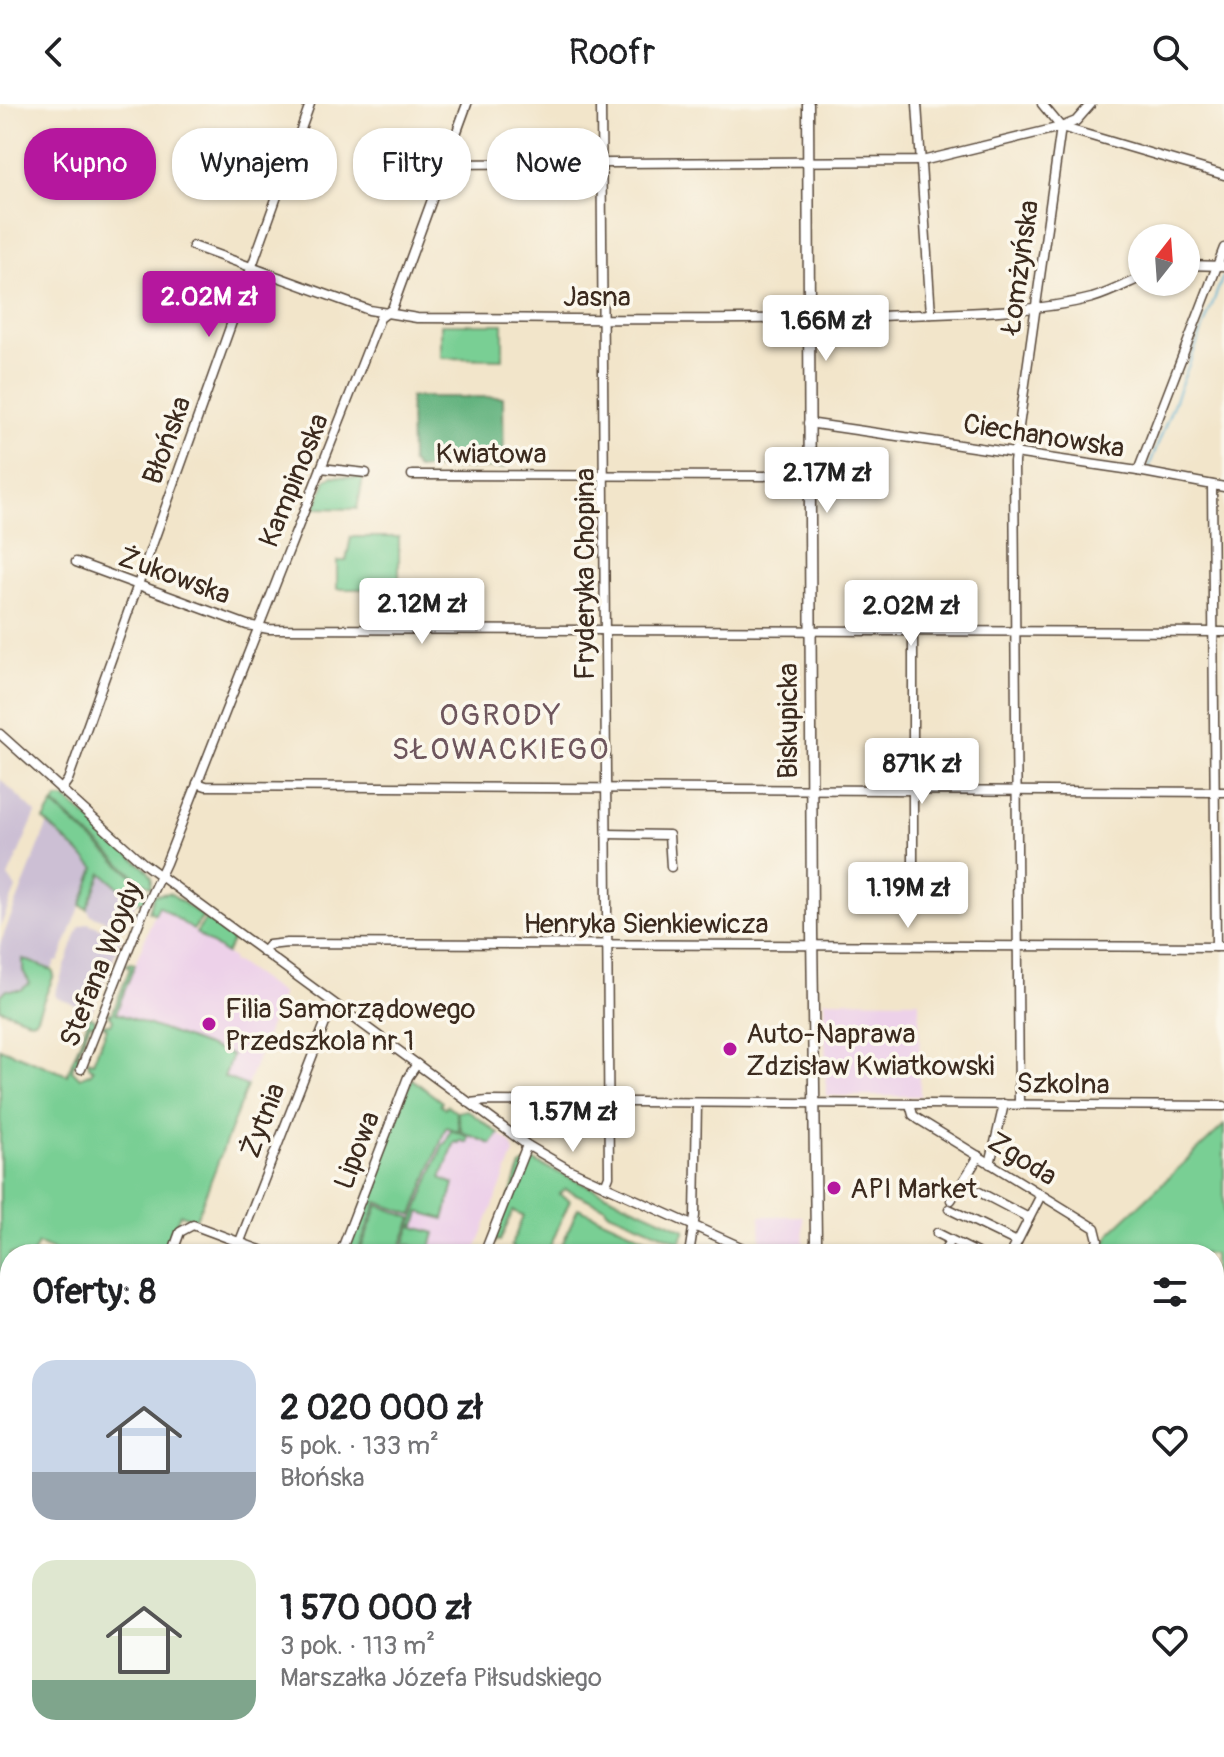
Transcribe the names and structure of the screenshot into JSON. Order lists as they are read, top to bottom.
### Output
{
  "streets": {
    "main road": ["Biskupicka"],
    "street": [
      "Łomżyńska",
      "Jasna",
      "Ciechanowska",
      "Błońska",
      "Kwiatowa",
      "Kampinoska",
      "Fryderyka Chopina",
      "Żukowska",
      "Henryka Sienkiewicza",
      "Stefana Woydy",
      "Szkolna",
      "Żytnia",
      "Lipowa",
      "Zgoda"
    ]
  },
  "crossings": [
    ["Łomżyńska", "Jasna"],
    ["Łomżyńska", "Ciechanowska"],
    ["Łomżyńska", "Żukowska"],
    ["Łomżyńska", "Henryka Sienkiewicza"],
    ["Łomżyńska", "Szkolna"],
    ["Jasna", "Błońska"],
    ["Jasna", "Kampinoska"],
    ["Jasna", "Fryderyka Chopina"],
    ["Jasna", "Biskupicka"],
    ["Ciechanowska", "Biskupicka"],
    ["Błońska", "Żukowska"],
    ["Kwiatowa", "Fryderyka Chopina"],
    ["Kwiatowa", "Biskupicka"],
    ["Kampinoska", "Żukowska"],
    ["Kampinoska", "Stefana Woydy"],
    ["Fryderyka Chopina", "Żukowska"],
    ["Fryderyka Chopina", "Henryka Sienkiewicza"],
    ["Fryderyka Chopina", "Szkolna"],
    ["Żukowska", "Biskupicka"],
    ["Biskupicka", "Henryka Sienkiewicza"],
    ["Biskupicka", "Szkolna"],
    ["Szkolna", "Zgoda"]
  ],
  "districts": ["OGRODY SŁOWACKIEGO"],
  "places": ["Filia Samorządowego Przedszkola nr 1", "Auto-Naprawa Zdzisław Kwiatkowski", "API Market"],
  "north": "top",
  "page": {
    "header": "Roofr",
    "chip": [
      "Kupno",
      "Wynajem",
      "Filtry",
      "Nowe"
    ],
    "price": [
      "2.02M zł",
      "1.66M zł",
      "2.17M zł",
      "2.12M zł",
      "2.02M zł",
      "871K zł",
      "1.19M zł",
      "1.57M zł"
    ],
    "heading": "Oferty: 8",
    "list": [
      {
        "name": "2 020 000 zł",
        "note": "5 pok. · 133 m² · Błońska"
      },
      {
        "name": "1 570 000 zł",
        "note": "3 pok. · 113 m² · Marszałka Józefa Piłsudskiego"
      }
    ]
  }
}
